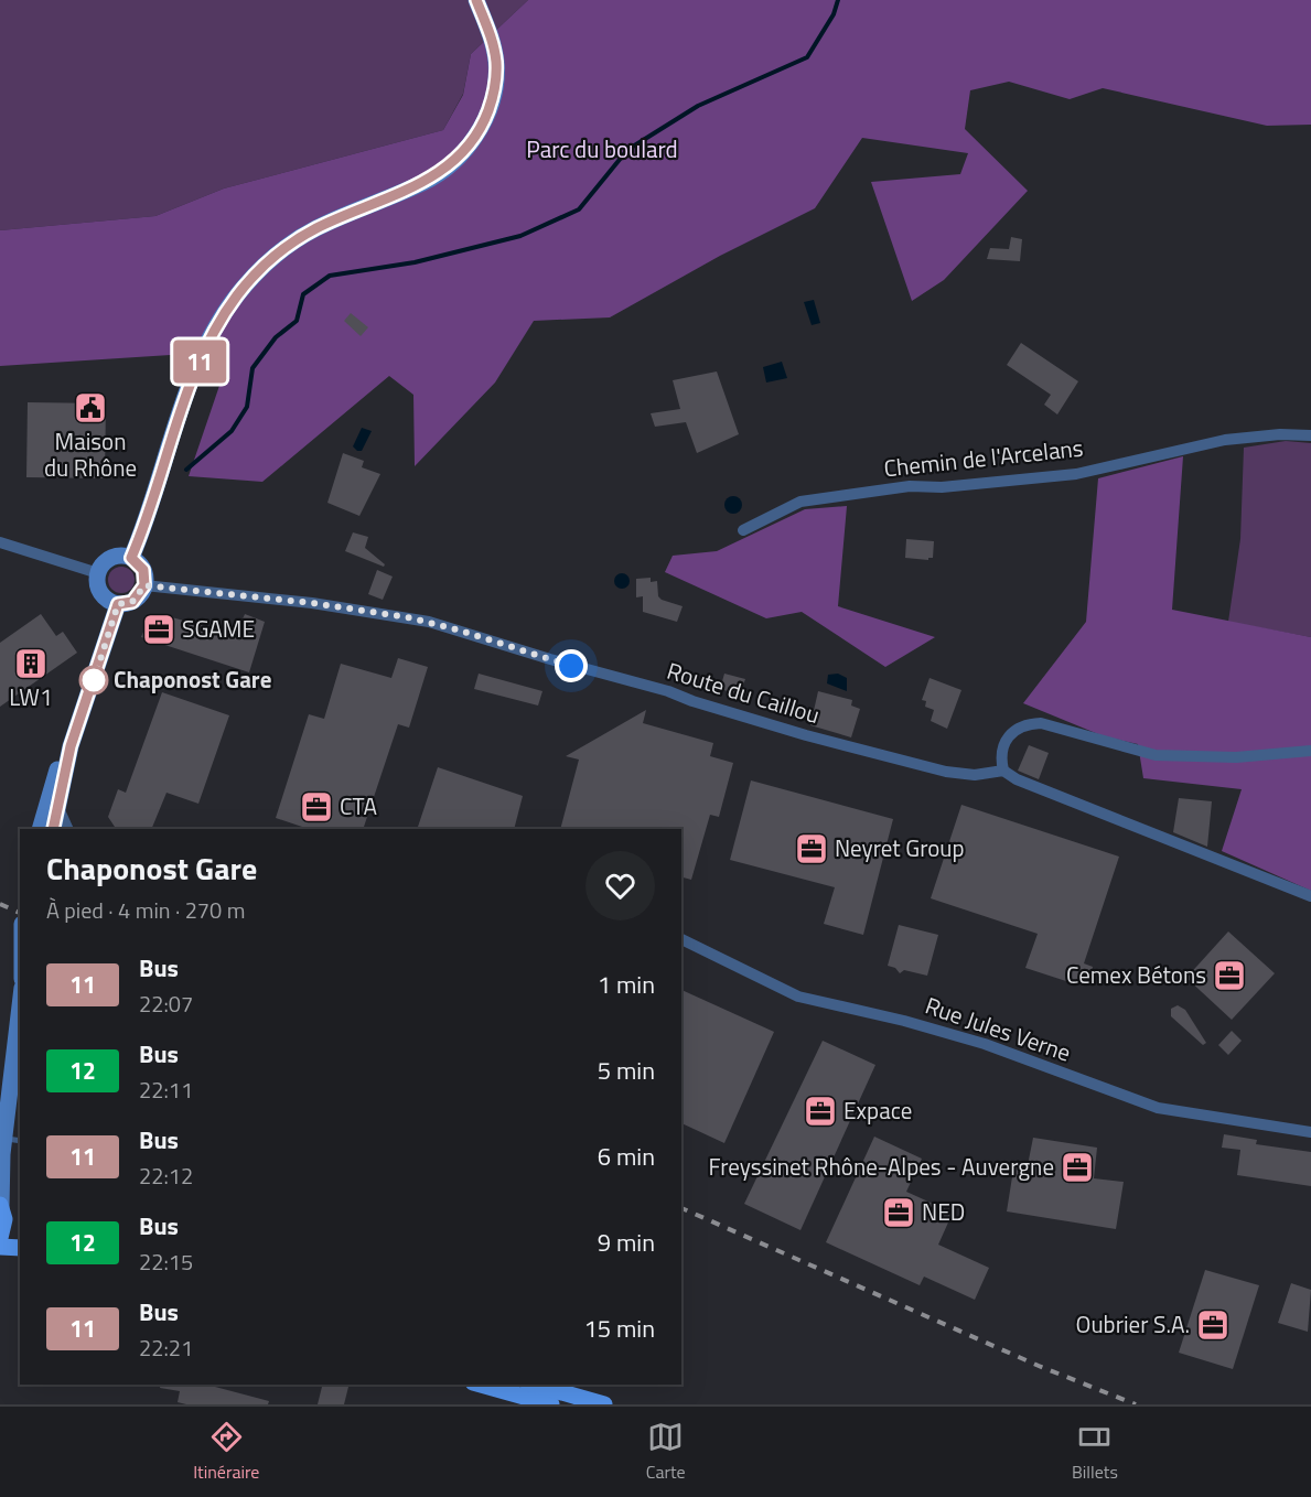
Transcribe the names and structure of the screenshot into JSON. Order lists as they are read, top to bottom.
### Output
{
  "streets": {
    "street": ["Chemin de l'Arcelans", "Route du Caillou", "Rue Jules Verne"]
  },
  "parks": ["Parc du boulard"],
  "places": {
    "public building": ["Maison du Rhône"],
    "office": [
      "SGAME",
      "CTA",
      "Neyret Group",
      "Cemex Bétons",
      "Expace",
      "Freyssinet Rhône-Alpes - Auvergne",
      "NED",
      "Oubrier S.A."
    ],
    "building": ["LW1"],
    "other": ["Chaponost Gare"]
  },
  "lines": ["bus line 11"],
  "page": {
    "on_map": "11",
    "heading": ["Chaponost Gare", "À pied · 4 min · 270 m"],
    "list": [
      {
        "mark": "11",
        "name": "Bus",
        "note": "22:07",
        "value": "1 min"
      },
      {
        "mark": "12",
        "name": "Bus",
        "note": "22:11",
        "value": "5 min"
      },
      {
        "mark": "11",
        "name": "Bus",
        "note": "22:12",
        "value": "6 min"
      },
      {
        "mark": "12",
        "name": "Bus",
        "note": "22:15",
        "value": "9 min"
      },
      {
        "mark": "11",
        "name": "Bus",
        "note": "22:21",
        "value": "15 min"
      }
    ],
    "tabs": ["Itinéraire", "Carte", "Billets"]
  }
}
